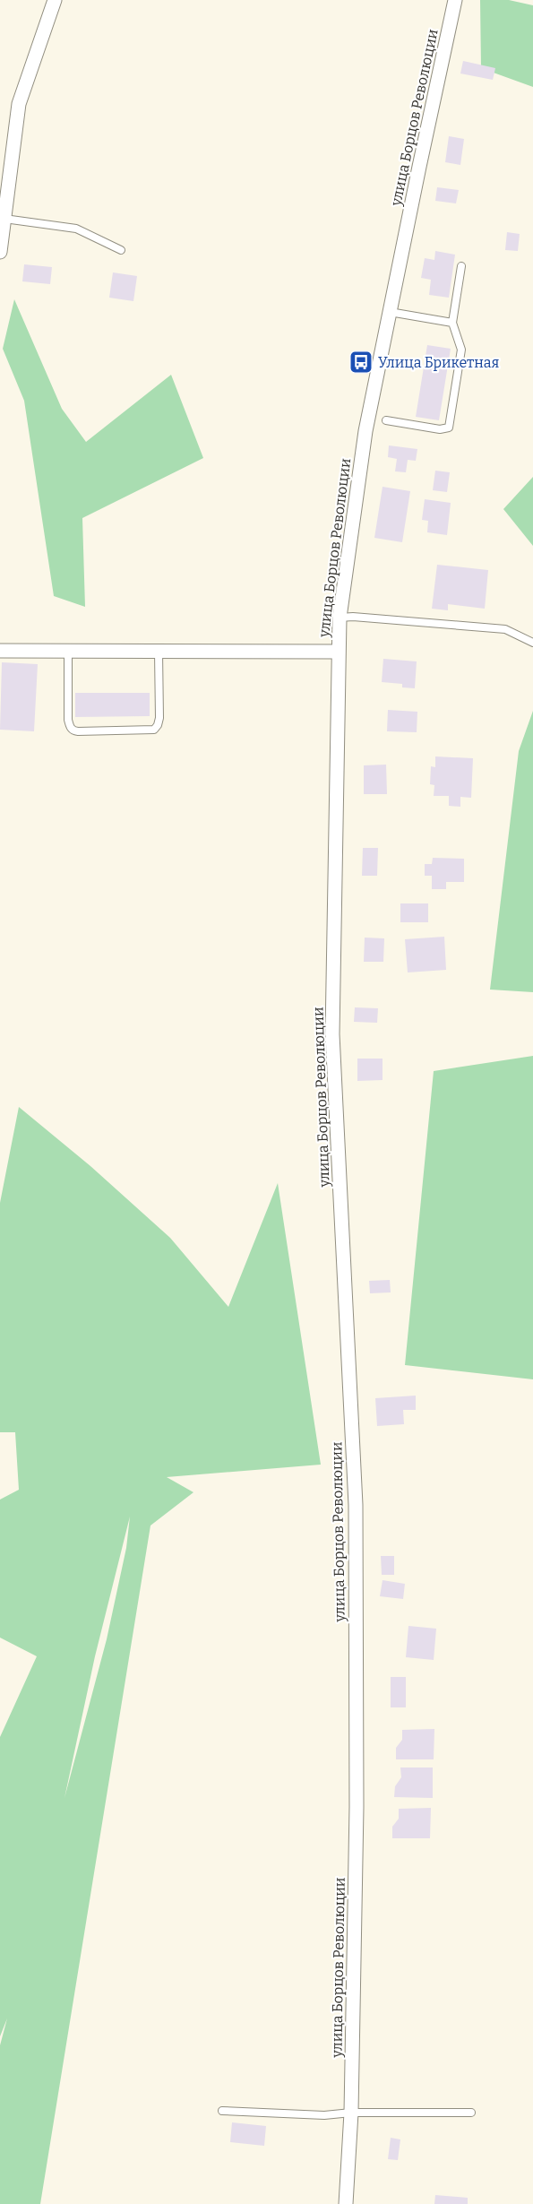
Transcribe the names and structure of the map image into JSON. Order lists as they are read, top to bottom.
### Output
{
  "streets": {
    "street": ["улица Борцов Революции"]
  },
  "places": {
    "bus stop": ["Улица Брикетная"]
  }
}
